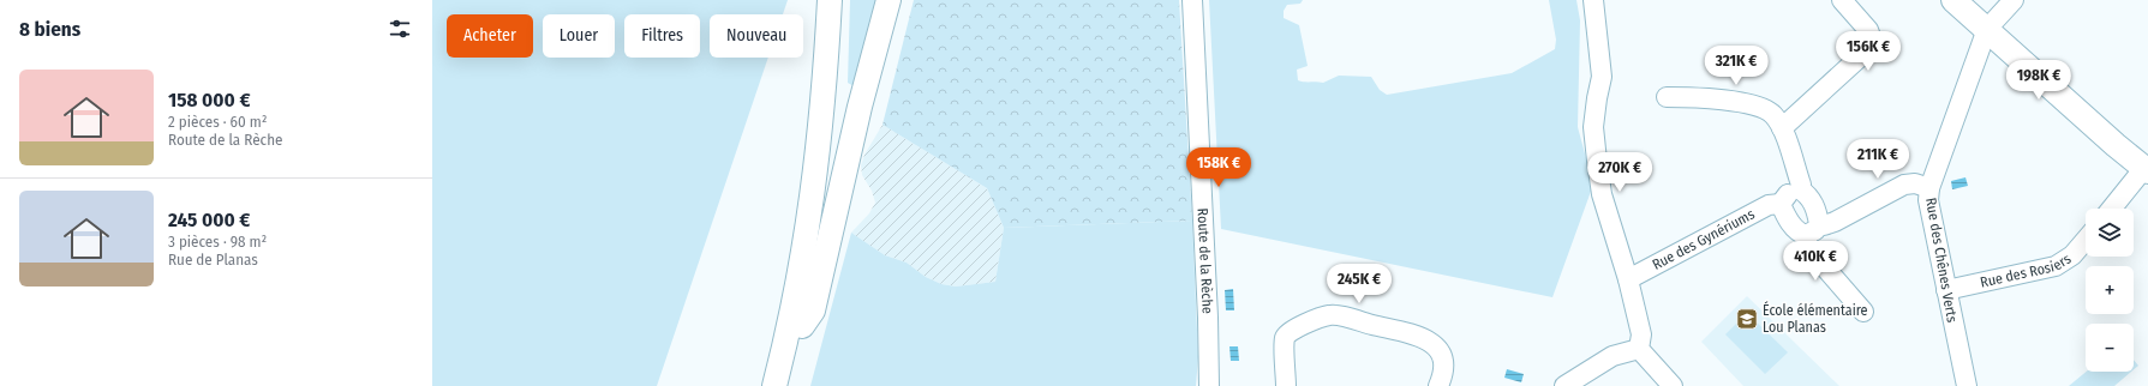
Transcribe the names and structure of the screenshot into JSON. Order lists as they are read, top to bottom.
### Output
{
  "streets": {
    "street": [
      "Rue des Gynériums",
      "Rue des Chênes Verts",
      "Route de la Rèche",
      "Rue des Rosiers"
    ]
  },
  "crossings": [
    ["Rue des Chênes Verts", "Rue des Rosiers"]
  ],
  "places": {
    "school or university": ["École élémentaire Lou Planas"]
  },
  "page": {
    "heading": "8 biens",
    "chip": [
      "Acheter",
      "Louer",
      "Filtres",
      "Nouveau"
    ],
    "price": [
      "156K €",
      "321K €",
      "198K €",
      "211K €",
      "158K €",
      "270K €",
      "410K €",
      "245K €"
    ],
    "list": [
      {
        "name": "158 000 €",
        "note": "2 pièces · 60 m² · Route de la Rèche"
      },
      {
        "name": "245 000 €",
        "note": "3 pièces · 98 m² · Rue de Planas"
      }
    ],
    "map_buttons": ["+", "−"]
  }
}
